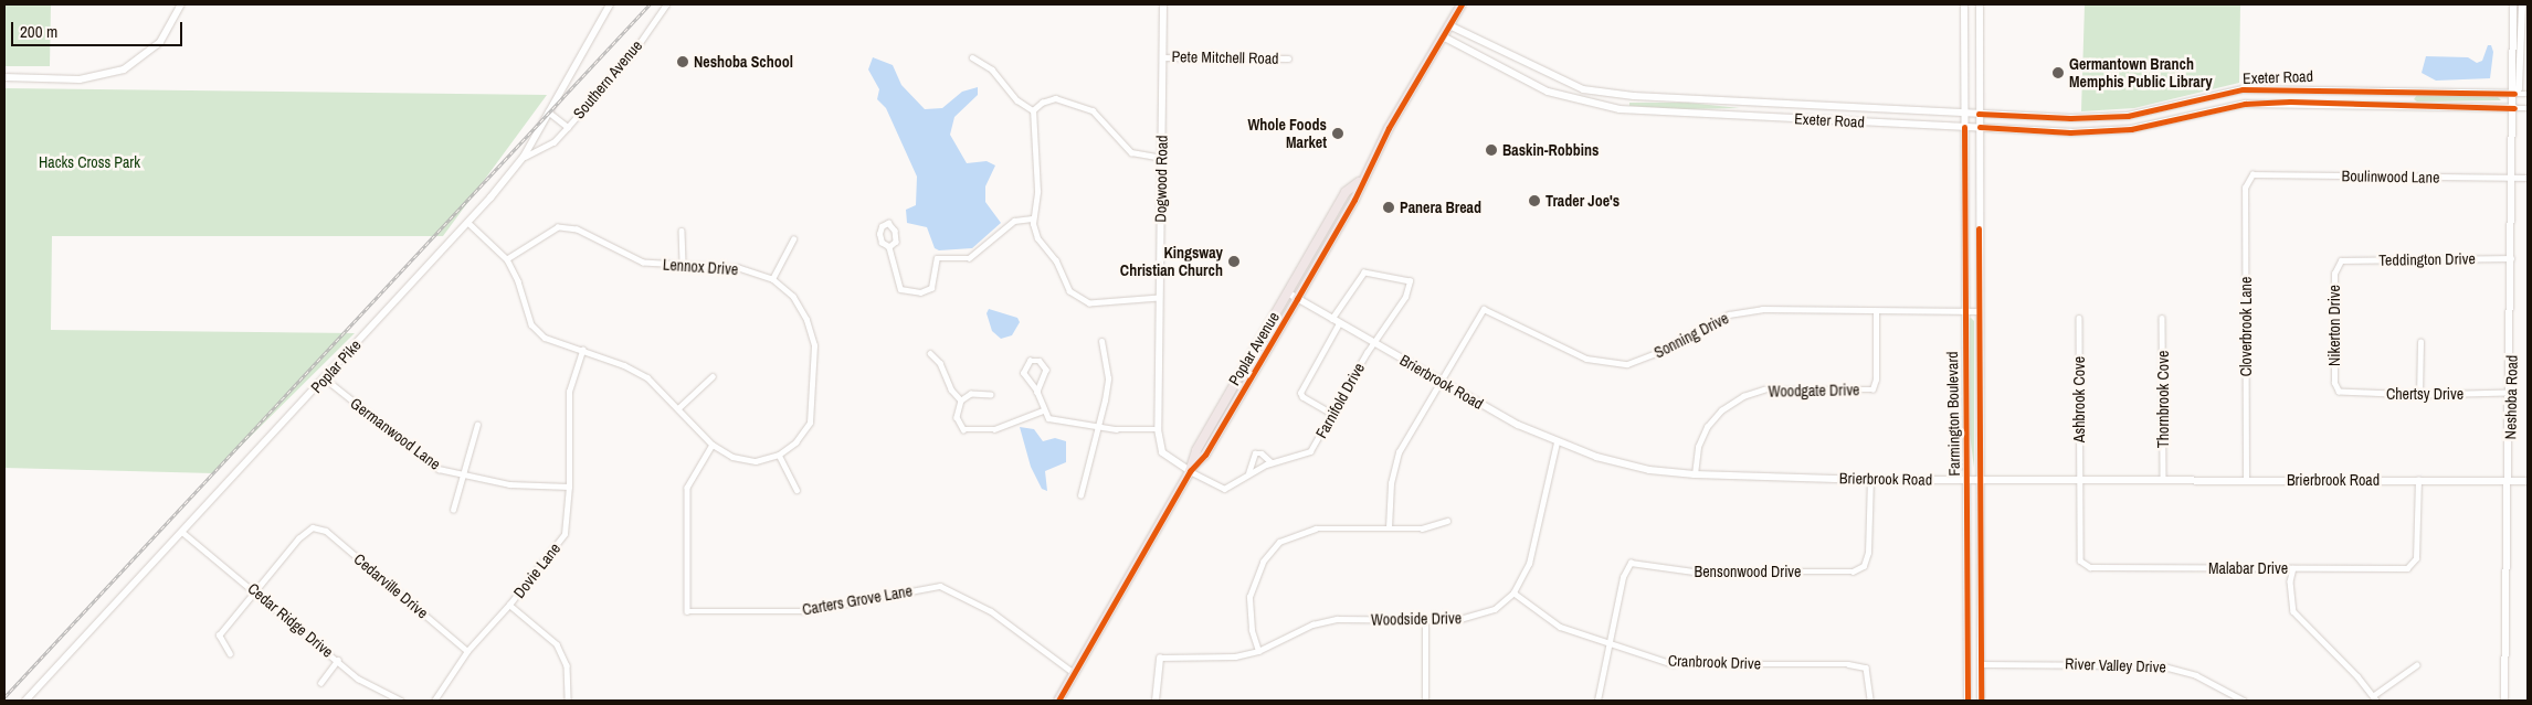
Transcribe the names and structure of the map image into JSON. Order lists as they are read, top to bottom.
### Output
{
  "streets": {
    "main road": ["Poplar Avenue"],
    "street": [
      "Pete Mitchell Road",
      "Exeter Road",
      "Southern Avenue",
      "Boulinwood Lane",
      "Dogwood Road",
      "Teddington Drive",
      "Lennox Drive",
      "Nikerton Drive",
      "Cloverbrook Lane",
      "Sonning Drive",
      "Poplar Pike",
      "Brierbrook Road",
      "Woodgate Drive",
      "Chertsy Drive",
      "Neshoba Road",
      "Ashbrook Cove",
      "Thornbrook Cove",
      "Farnifold Drive",
      "Farmington Boulevard",
      "Germanwood Lane",
      "Malabar Drive",
      "Dovie Lane",
      "Bensonwood Drive",
      "Cedarville Drive",
      "Carters Grove Lane",
      "Woodside Drive",
      "Cedar Ridge Drive",
      "Cranbrook Drive",
      "River Valley Drive"
    ]
  },
  "crossings": [
    ["Pete Mitchell Road", "Dogwood Road"],
    ["Exeter Road", "Poplar Avenue"],
    ["Exeter Road", "Neshoba Road"],
    ["Exeter Road", "Farmington Boulevard"],
    ["Southern Avenue", "Poplar Pike"],
    ["Boulinwood Lane", "Cloverbrook Lane"],
    ["Boulinwood Lane", "Neshoba Road"],
    ["Dogwood Road", "Poplar Avenue"],
    ["Dogwood Road", "Farnifold Drive"],
    ["Teddington Drive", "Nikerton Drive"],
    ["Teddington Drive", "Neshoba Road"],
    ["Nikerton Drive", "Chertsy Drive"],
    ["Cloverbrook Lane", "Brierbrook Road"],
    ["Sonning Drive", "Brierbrook Road"],
    ["Sonning Drive", "Woodgate Drive"],
    ["Sonning Drive", "Farmington Boulevard"],
    ["Poplar Avenue", "Brierbrook Road"],
    ["Poplar Avenue", "Farnifold Drive"],
    ["Poplar Avenue", "Carters Grove Lane"],
    ["Poplar Pike", "Germanwood Lane"],
    ["Poplar Pike", "Cedar Ridge Drive"],
    ["Brierbrook Road", "Woodgate Drive"],
    ["Brierbrook Road", "Neshoba Road"],
    ["Brierbrook Road", "Ashbrook Cove"],
    ["Brierbrook Road", "Thornbrook Cove"],
    ["Brierbrook Road", "Farnifold Drive"],
    ["Brierbrook Road", "Farmington Boulevard"],
    ["Brierbrook Road", "Malabar Drive"],
    ["Brierbrook Road", "Bensonwood Drive"],
    ["Brierbrook Road", "Woodside Drive"],
    ["Chertsy Drive", "Neshoba Road"],
    ["Ashbrook Cove", "Malabar Drive"],
    ["Farmington Boulevard", "River Valley Drive"],
    ["Germanwood Lane", "Dovie Lane"],
    ["Dovie Lane", "Cedarville Drive"],
    ["Bensonwood Drive", "Cranbrook Drive"],
    ["Cedarville Drive", "Cedar Ridge Drive"],
    ["Woodside Drive", "Cranbrook Drive"]
  ],
  "parks": ["Hacks Cross Park"],
  "places": [
    "Neshoba School",
    "Germantown Branch Memphis Public Library",
    "Whole Foods Market",
    "Baskin-Robbins",
    "Trader Joe's",
    "Panera Bread",
    "Kingsway Christian Church"
  ],
  "scale_bar": "200 m"
}
